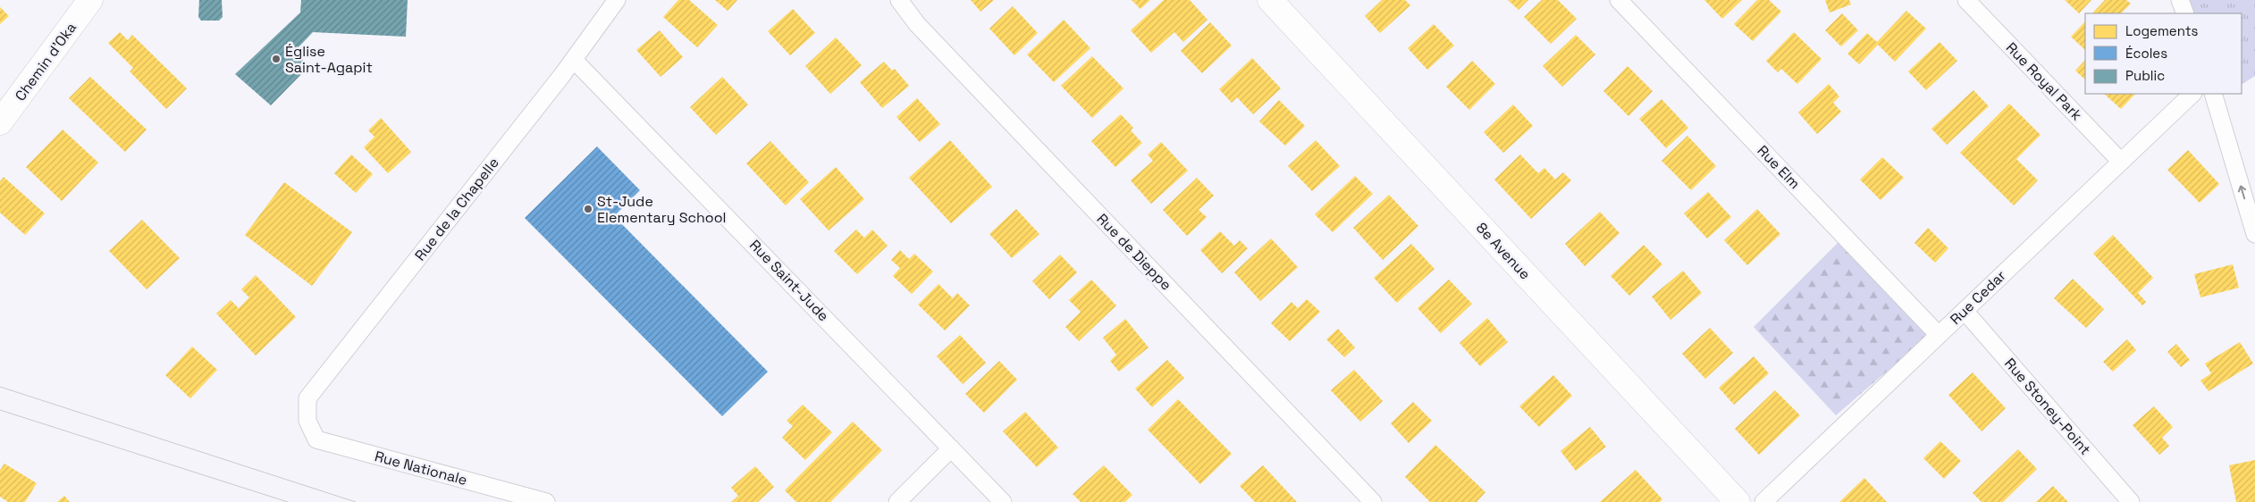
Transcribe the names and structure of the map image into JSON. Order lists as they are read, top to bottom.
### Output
{
  "streets": {
    "street": [
      "Chemin d'Oka",
      "Rue Royal Park",
      "Rue Elm",
      "Rue de la Chapelle",
      "8e Avenue",
      "Rue de Dieppe",
      "Rue Saint-Jude",
      "Rue Cedar",
      "Rue Stoney-Point",
      "Rue Nationale"
    ]
  },
  "crossings": [
    ["Rue Royal Park", "Rue Cedar"],
    ["Rue Elm", "Rue Cedar"],
    ["Rue de la Chapelle", "Rue Saint-Jude"],
    ["Rue de la Chapelle", "Rue Nationale"],
    ["Rue Cedar", "Rue Stoney-Point"]
  ],
  "places": ["Église Saint-Agapit", "St-Jude Elementary School"],
  "legend": ["Logements", "Écoles", "Public"]
}
